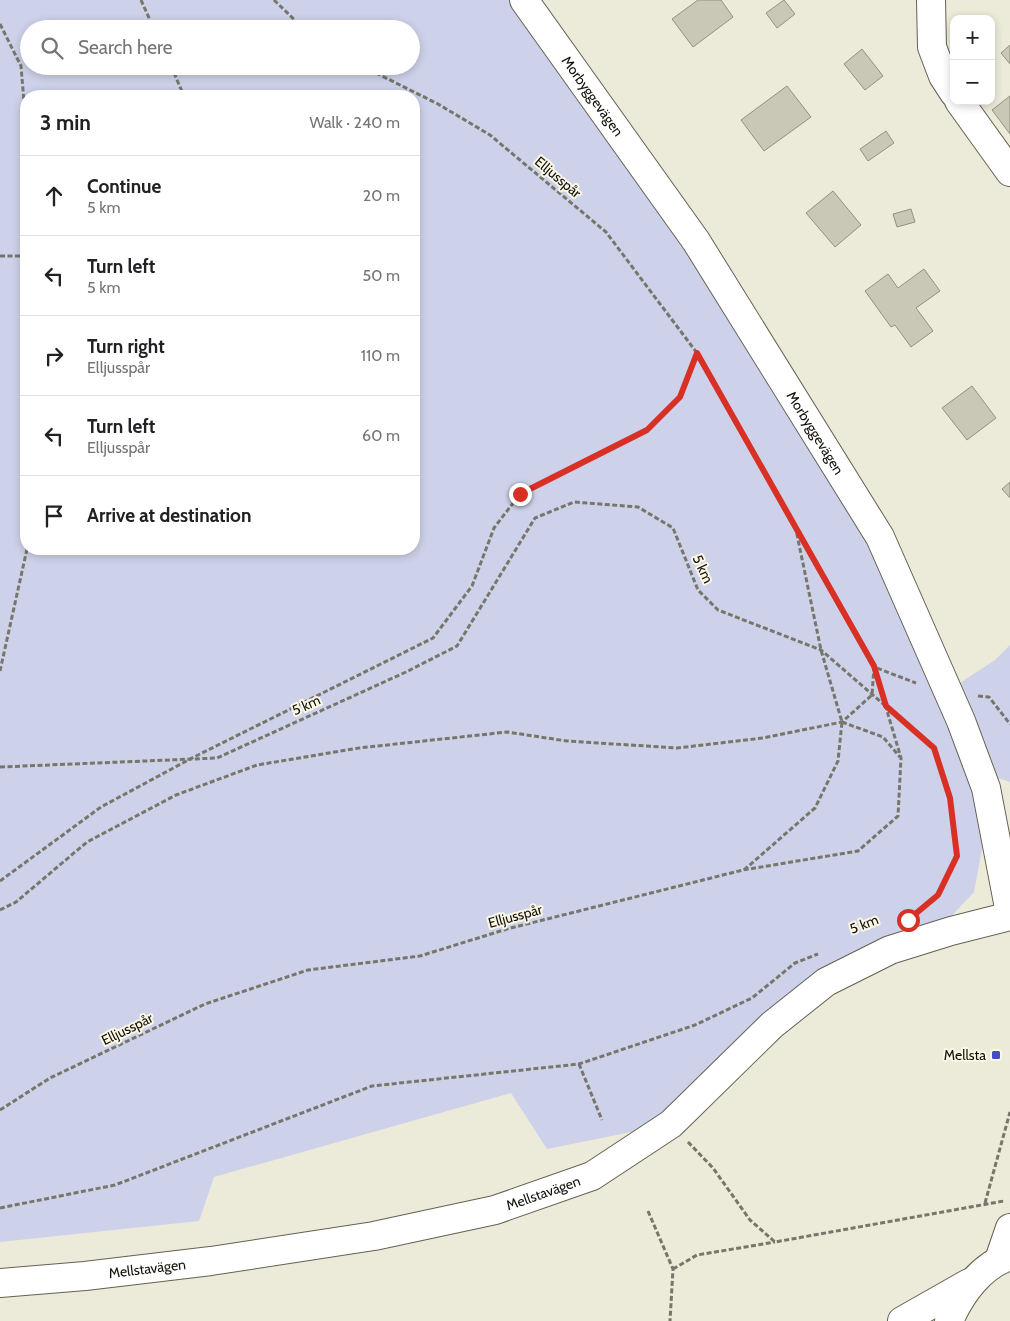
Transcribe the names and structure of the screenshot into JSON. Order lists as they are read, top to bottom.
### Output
{
  "streets": {
    "main road": ["Morbyggevägen", "Mellstavägen"],
    "path": ["Elljusspår", "5 km"]
  },
  "crossings": [
    ["Morbyggevägen", "Mellstavägen"],
    ["Elljusspår", "5 km"]
  ],
  "places": {
    "transit": ["Mellsta"]
  },
  "page": {
    "map_buttons": ["+", "−"],
    "search": "Search here",
    "heading": ["3 min", "Walk · 240 m"],
    "list": [
      ["Continue", "5 km", "20 m"],
      ["Turn left", "5 km", "50 m"],
      ["Turn right", "Elljusspår", "110 m"],
      ["Turn left", "Elljusspår", "60 m"],
      "Arrive at destination"
    ]
  }
}
